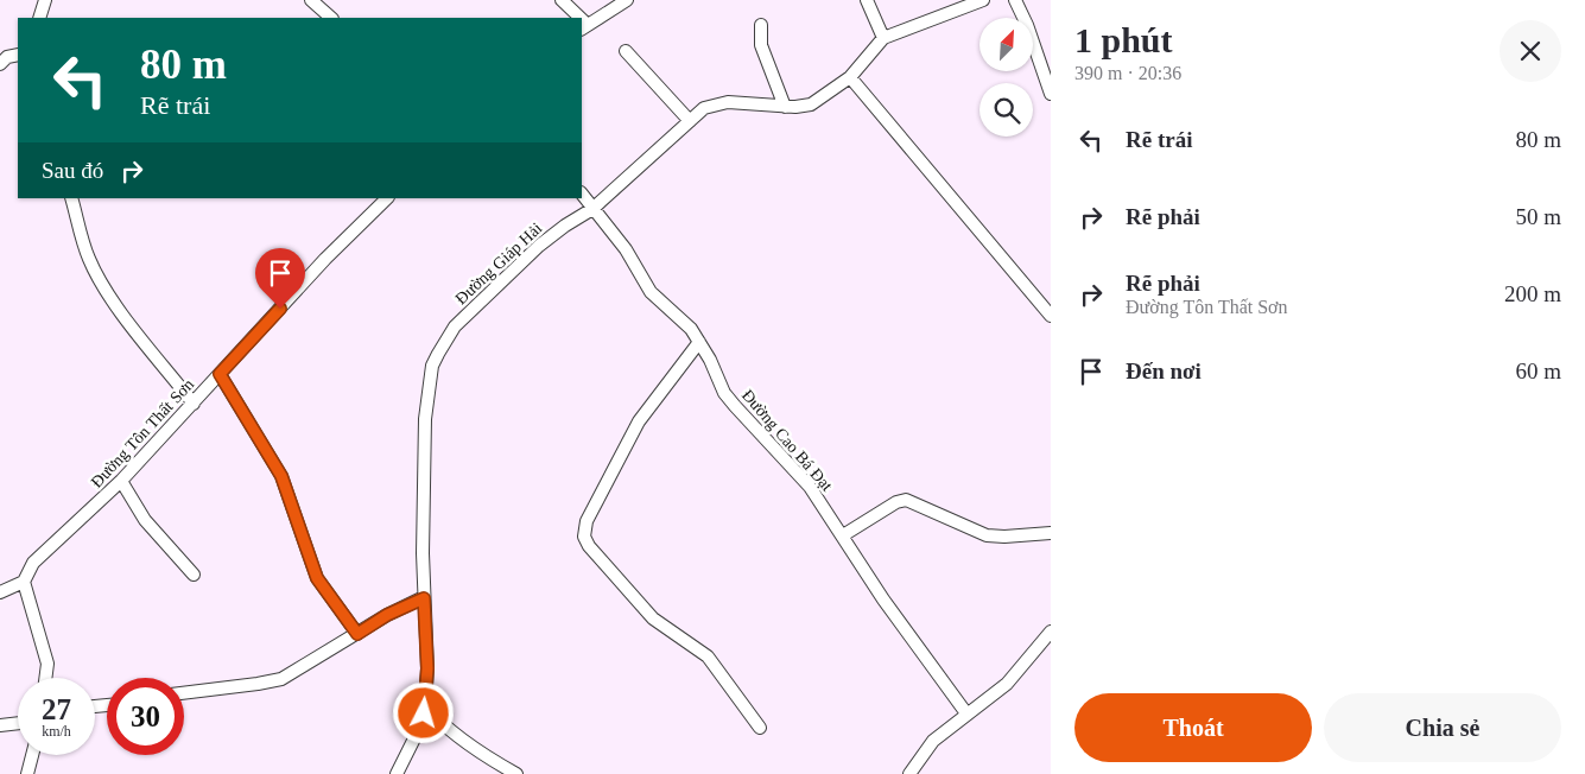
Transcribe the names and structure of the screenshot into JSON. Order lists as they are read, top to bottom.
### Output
{
  "streets": {
    "street": ["Đường Giáp Hải", "Đường Tôn Thất Sơn", "Đường Cao Bá Đạt"]
  },
  "crossings": [
    ["Đường Giáp Hải", "Đường Cao Bá Đạt"]
  ],
  "north": "top right",
  "page": {
    "heading": ["1 phút", "390 m · 20:36"],
    "turn": ["80 m", "Rẽ trái"],
    "list": [
      {
        "name": "Rẽ trái",
        "value": "80 m"
      },
      {
        "name": "Rẽ phải",
        "value": "50 m"
      },
      {
        "name": "Rẽ phải",
        "note": "Đường Tôn Thất Sơn",
        "value": "200 m"
      },
      {
        "name": "Đến nơi",
        "value": "60 m"
      }
    ],
    "then": "Sau đó",
    "speed": "27 km/h",
    "limit": "30",
    "buttons": ["Thoát", "Chia sẻ"]
  }
}
